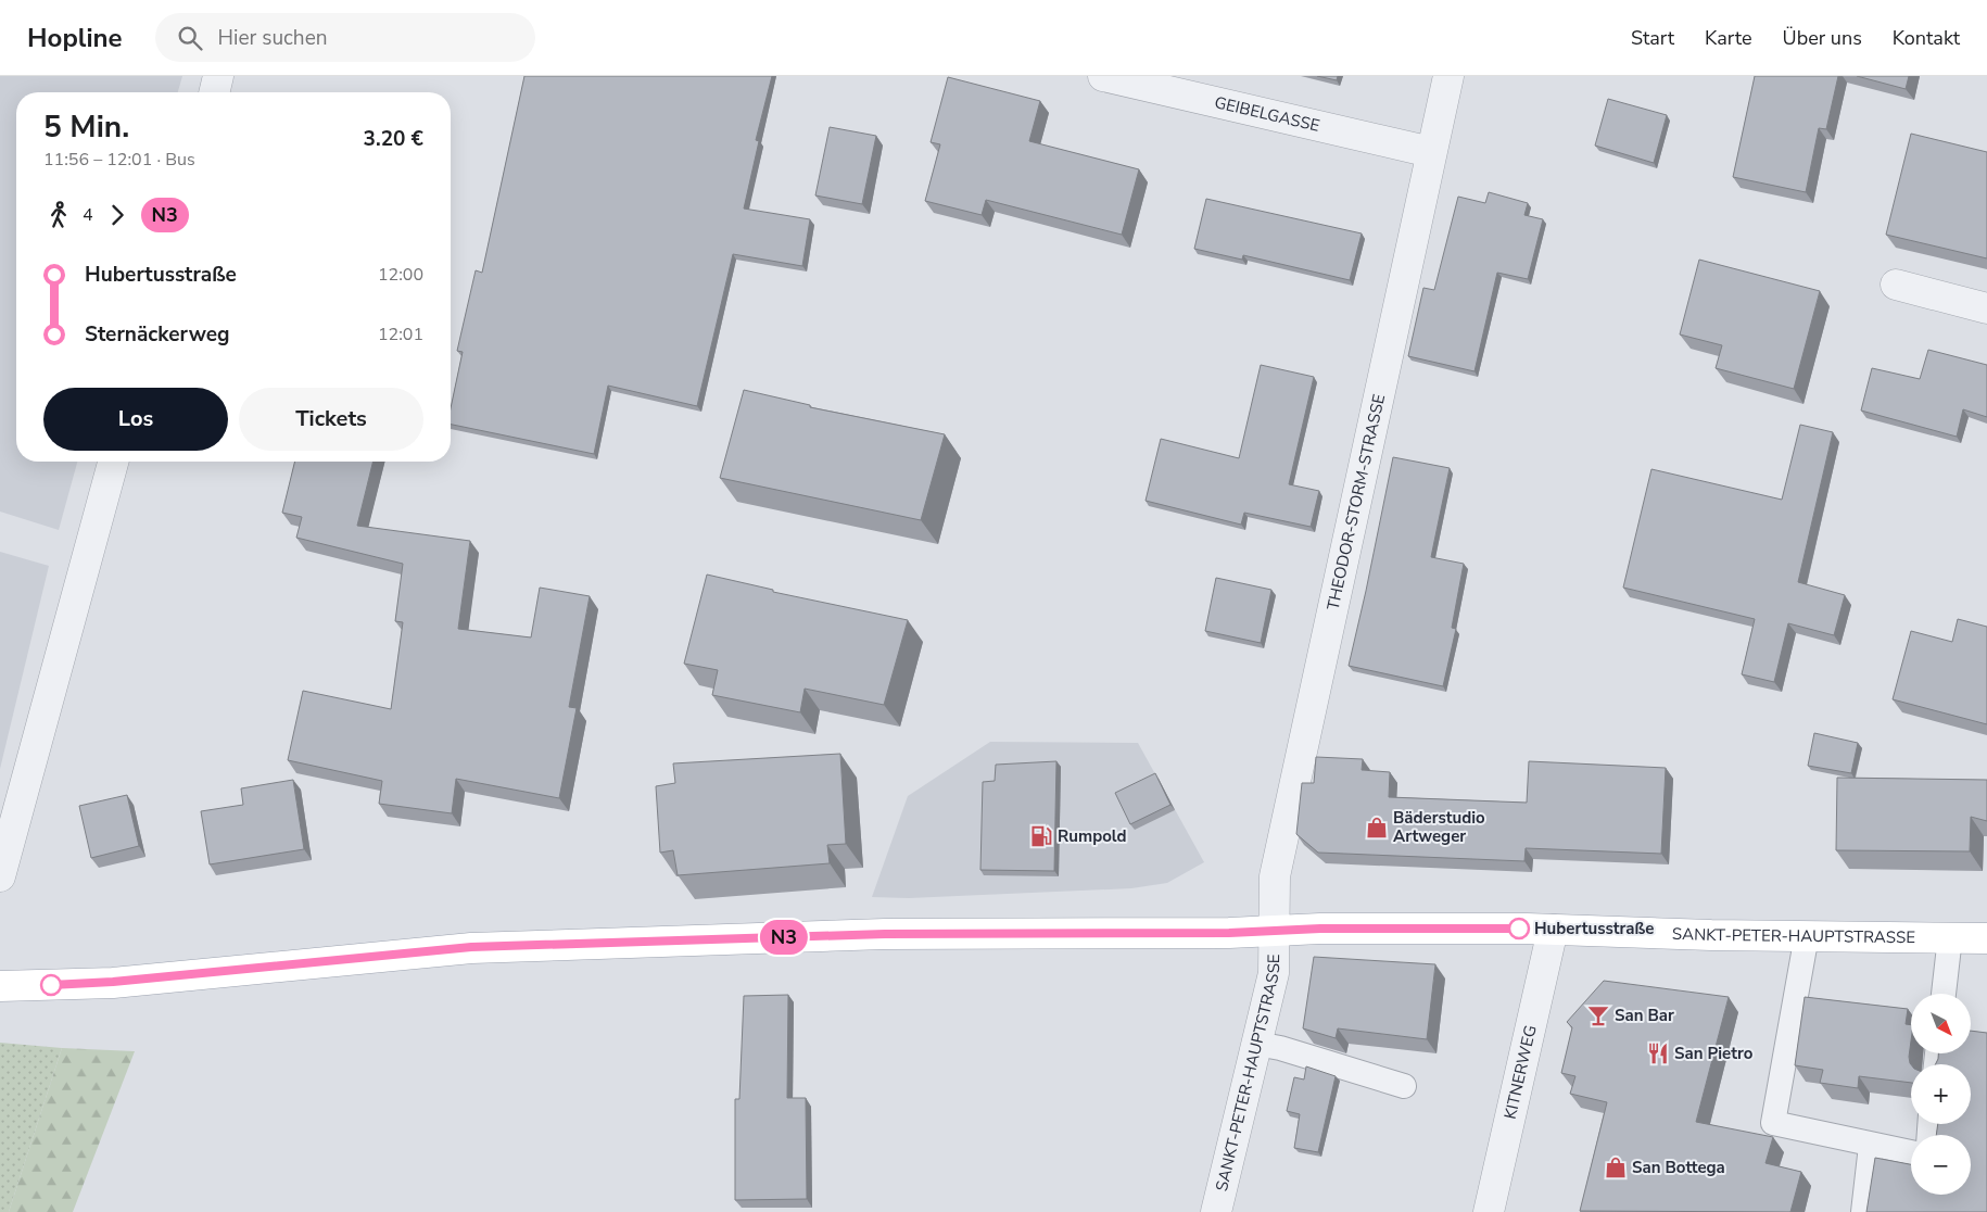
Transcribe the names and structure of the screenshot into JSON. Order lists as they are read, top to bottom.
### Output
{
  "streets": {
    "main road": ["SANKT-PETER-HAUPTSTRASSE"],
    "street": ["GEIBELGASSE", "THEODOR-STORM-STRASSE", "KITNERWEG"]
  },
  "crossings": [
    ["GEIBELGASSE", "THEODOR-STORM-STRASSE"],
    ["THEODOR-STORM-STRASSE", "SANKT-PETER-HAUPTSTRASSE"],
    ["SANKT-PETER-HAUPTSTRASSE", "KITNERWEG"]
  ],
  "places": {
    "shop": ["Bäderstudio Artweger", "San Bottega"],
    "fuel station": ["Rumpold"],
    "other": ["Hubertusstraße"],
    "bar": ["San Bar"],
    "restaurant": ["San Pietro"]
  },
  "lines": ["bus line N3"],
  "north": "bottom right",
  "page": {
    "header": "Hopline",
    "search": "Hier suchen",
    "nav": [
      "Start",
      "Karte",
      "Über uns",
      "Kontakt"
    ],
    "on_map": "N3",
    "heading": ["5 Min.", "11:56 – 12:01 · Bus", "3.20 €"],
    "legs": ["4", "N3"],
    "list": [
      {
        "name": "Hubertusstraße",
        "value": "12:00"
      },
      {
        "name": "Sternäckerweg",
        "value": "12:01"
      }
    ],
    "buttons": ["Los", "Tickets"],
    "map_buttons": ["+", "−"]
  }
}
